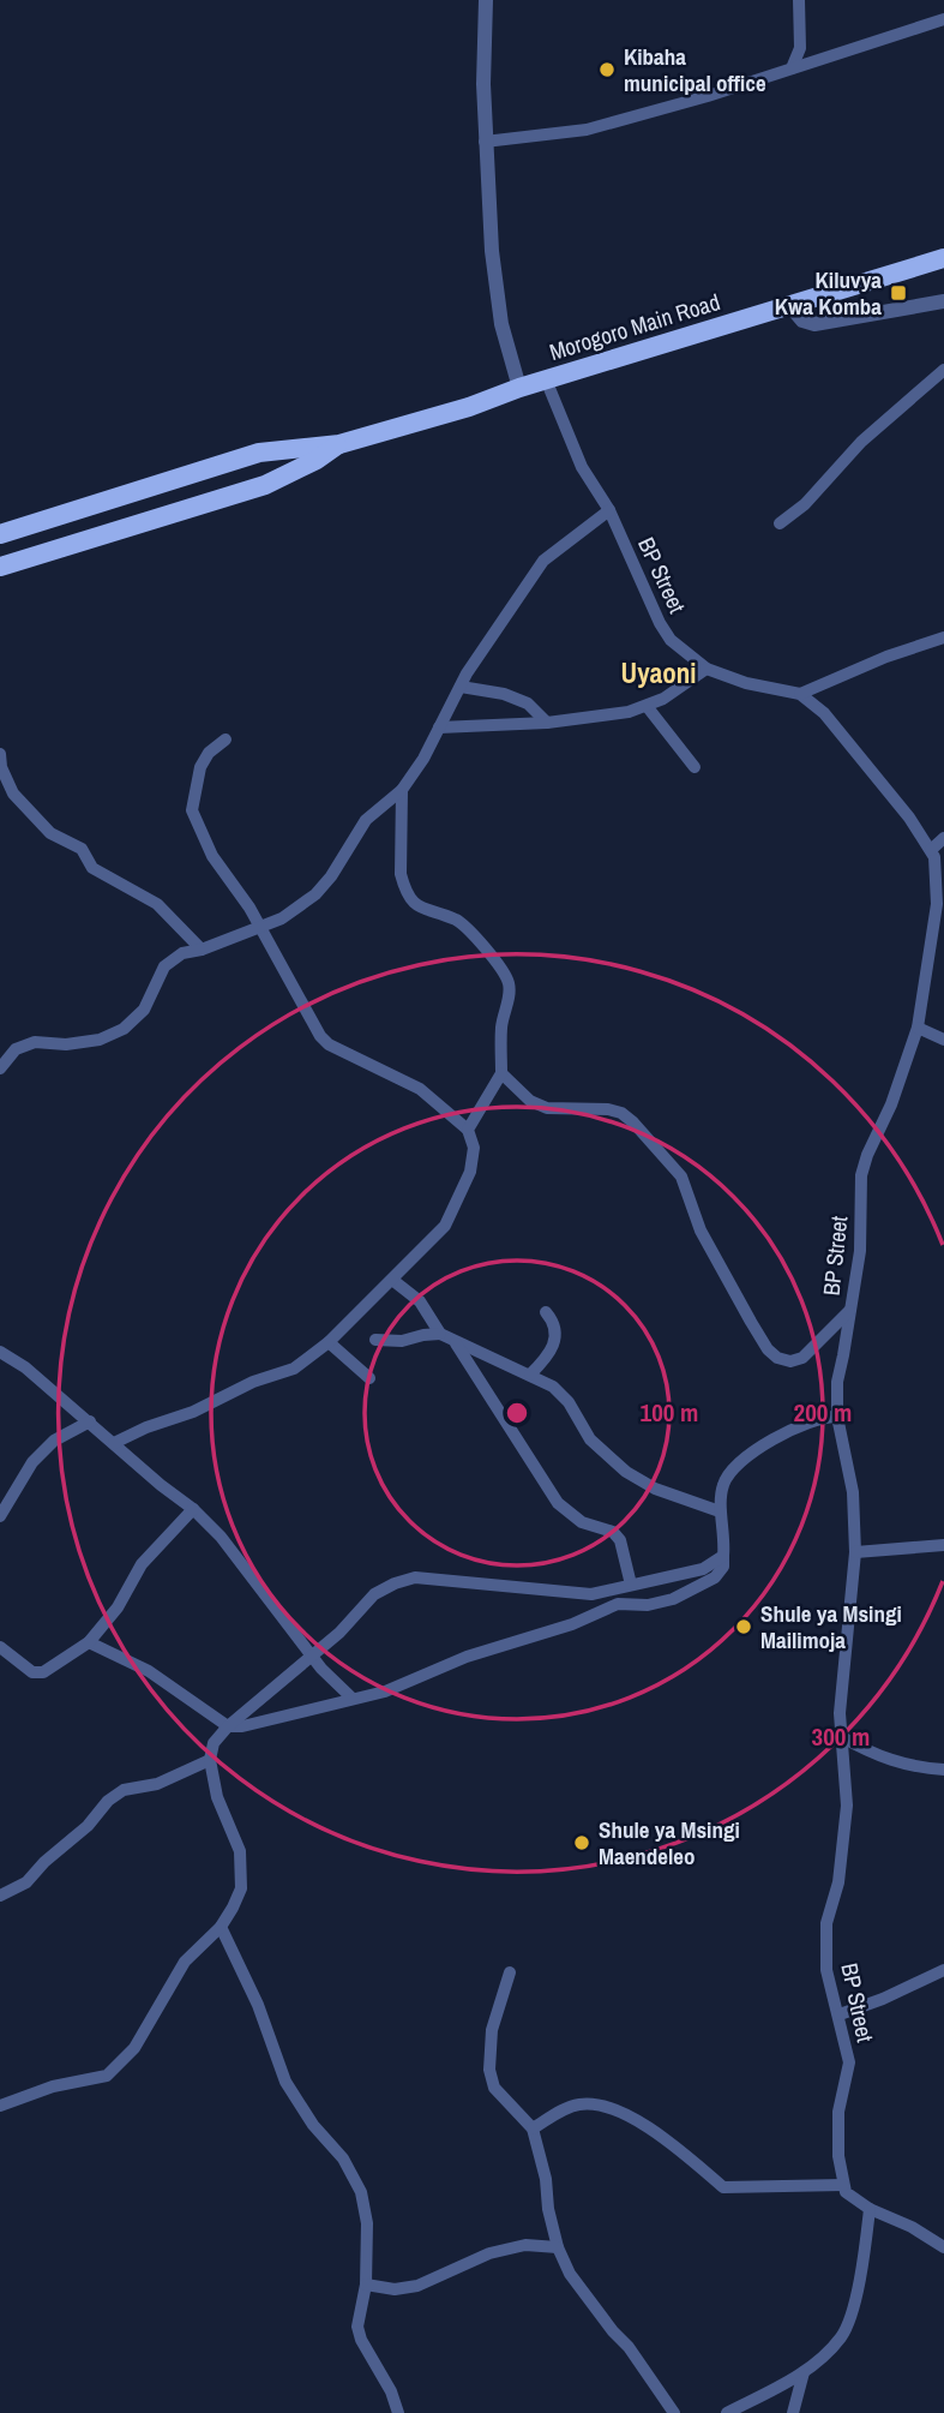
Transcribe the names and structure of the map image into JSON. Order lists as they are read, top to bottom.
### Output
{
  "streets": {
    "highway": ["Morogoro Main Road"],
    "street": ["BP Street"]
  },
  "crossings": [
    ["Morogoro Main Road", "BP Street"]
  ],
  "districts": ["Uyaoni"],
  "places": {
    "other": ["Kibaha municipal office", "Shule ya Msingi Mailimoja", "Shule ya Msingi Maendeleo"],
    "transit": ["Kiluvya Kwa Komba"]
  },
  "rings": ["100 m", "200 m", "300 m"]
}
